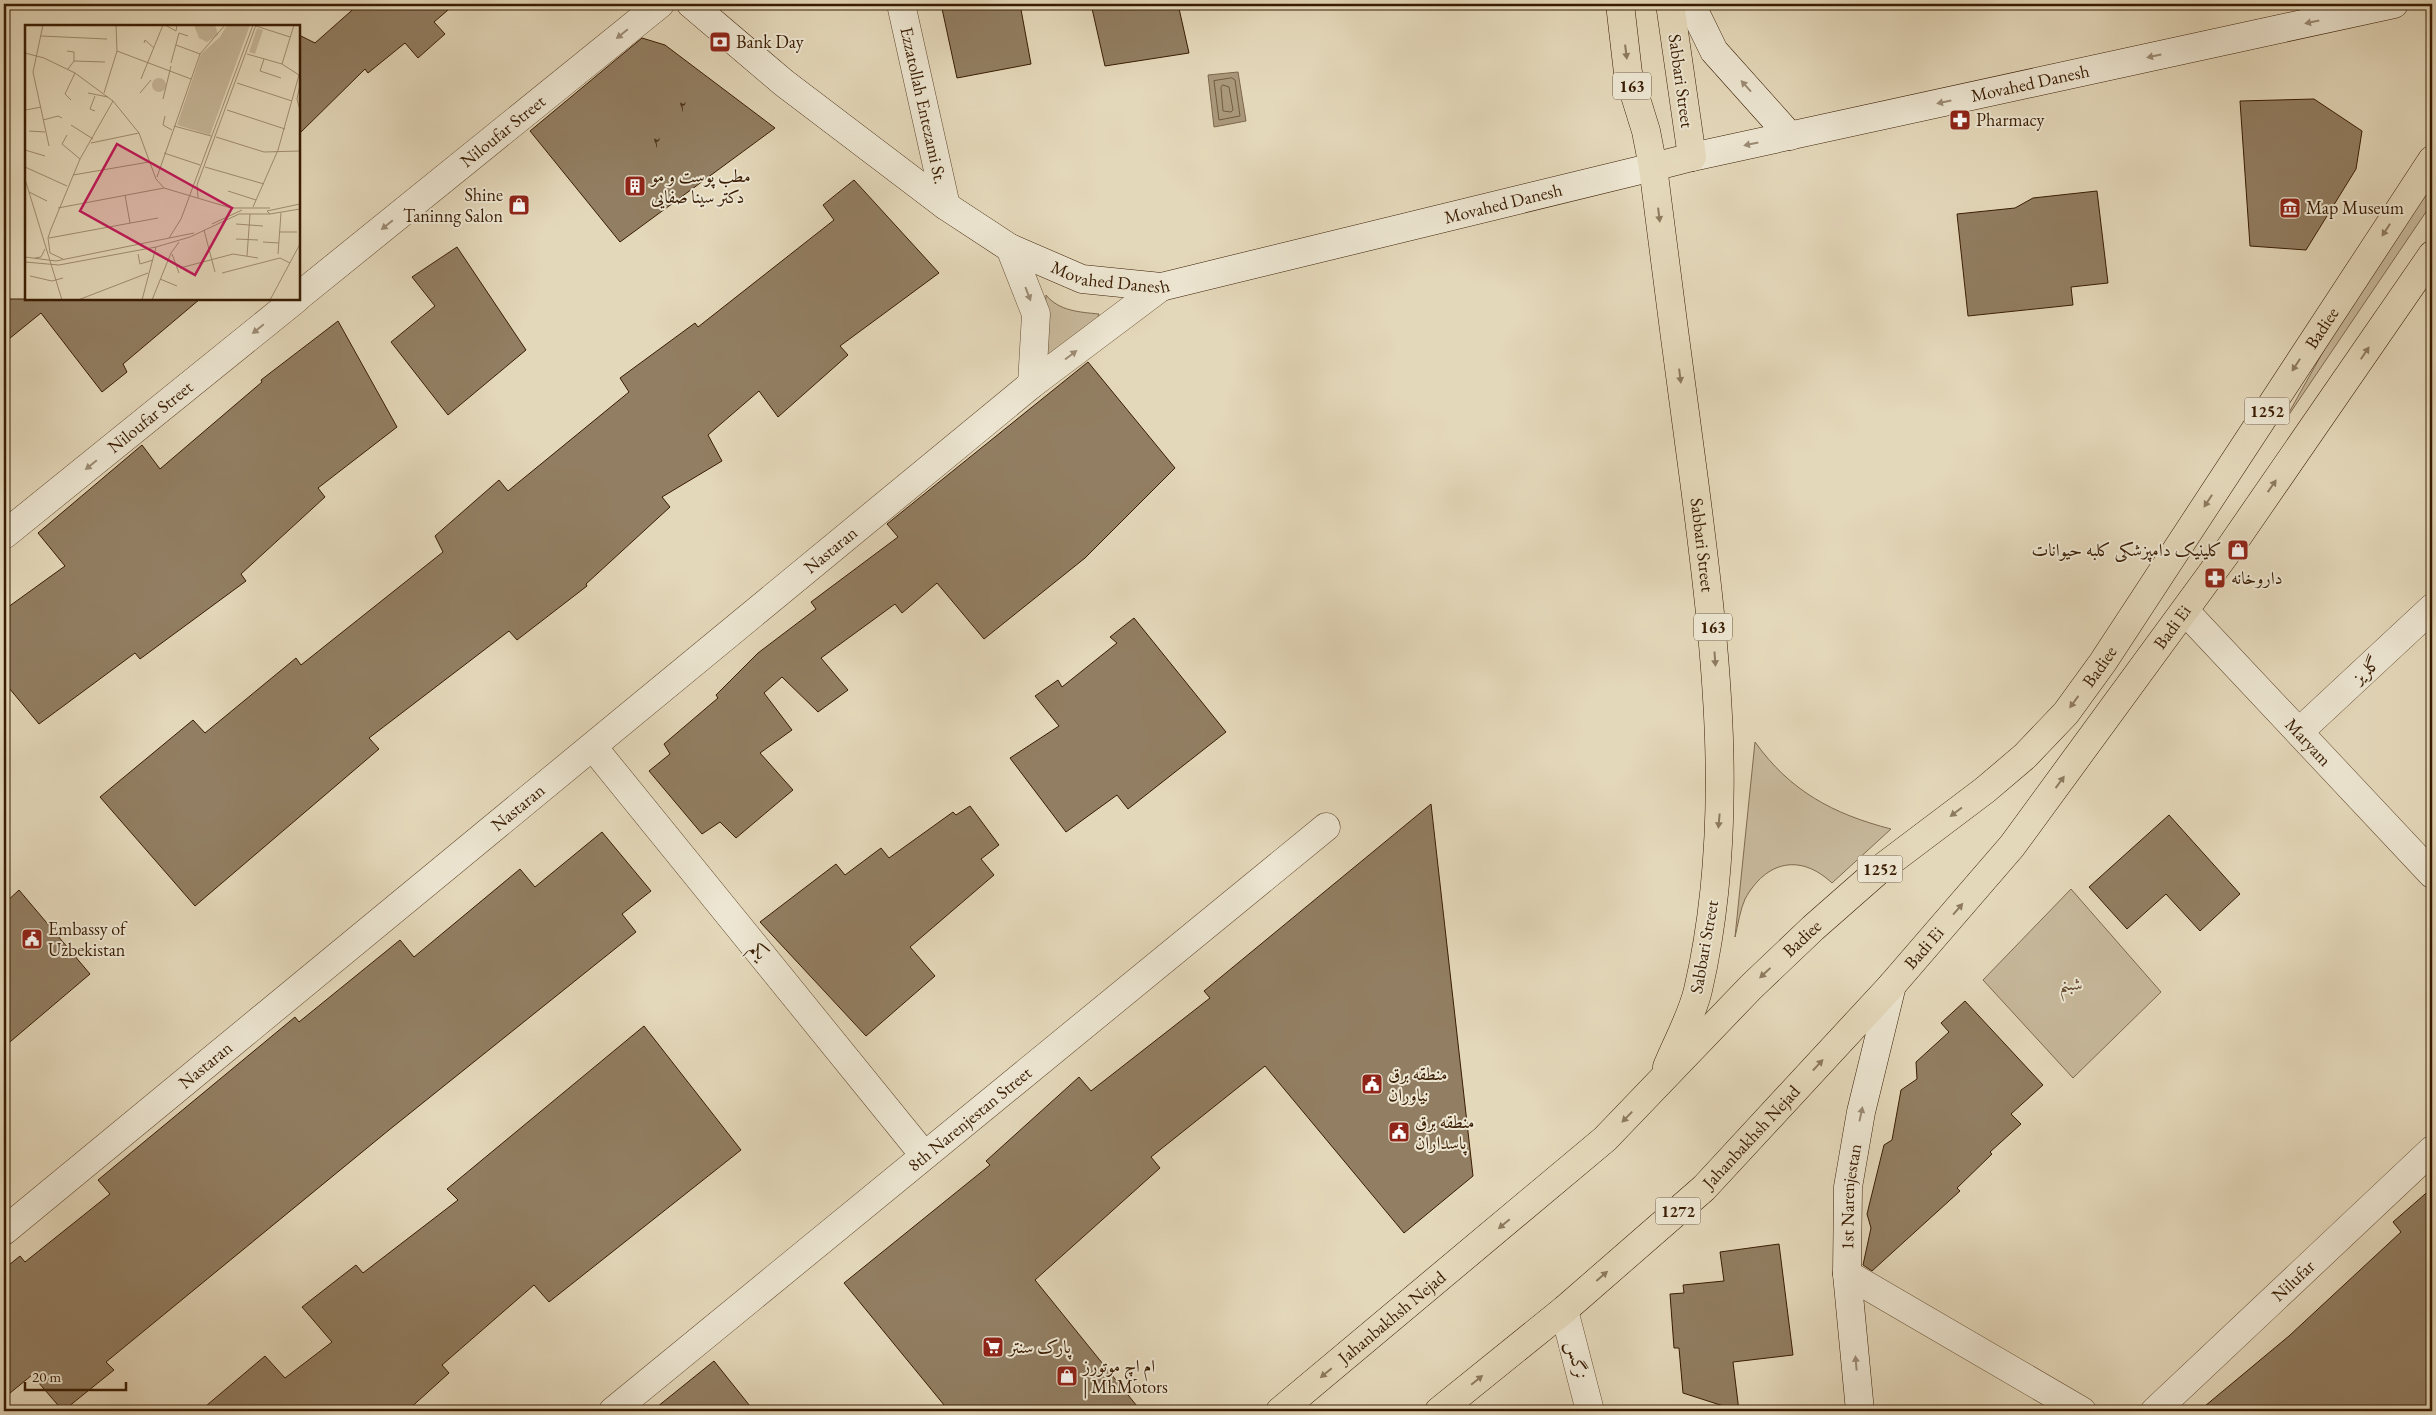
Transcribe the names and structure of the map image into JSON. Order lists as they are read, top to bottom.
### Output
{
  "streets": {
    "main road": [
      "Sabbari Street",
      "Movahed Danesh",
      "163",
      "Badiee",
      "1252",
      "Badi Ei",
      "Jahanbakhsh Nejad",
      "1272"
    ],
    "street": [
      "Ezzatollah Entezami St.",
      "Niloufar Street",
      "Nastaran",
      "گلریز",
      "Maryam",
      "یکم",
      "8th Narenjestan Street",
      "1st Narenjestan",
      "Nilufar",
      "نرگس"
    ]
  },
  "crossings": [
    ["Sabbari Street", "Movahed Danesh"],
    ["Sabbari Street", "Badiee"],
    ["Sabbari Street", "Jahanbakhsh Nejad"],
    ["Movahed Danesh", "Ezzatollah Entezami St."],
    ["Movahed Danesh", "Nastaran"],
    ["Badiee", "Jahanbakhsh Nejad"],
    ["Nastaran", "یکم"],
    ["Badi Ei", "Maryam"],
    ["Badi Ei", "Jahanbakhsh Nejad"],
    ["Badi Ei", "1st Narenjestan"],
    ["گلریز", "Maryam"],
    ["یکم", "8th Narenjestan Street"],
    ["Jahanbakhsh Nejad", "1st Narenjestan"],
    ["Jahanbakhsh Nejad", "نرگس"]
  ],
  "one_way": [
    "Sabbari Street",
    "Movahed Danesh",
    "Niloufar Street",
    "Badiee",
    "Badi Ei",
    "1st Narenjestan"
  ],
  "parks": ["شبنم"],
  "places": {
    "bank": ["Bank Day"],
    "pharmacy": ["Pharmacy", "داروخانه"],
    "building": ["مطب پوست و مو دکتر سینا صفایی"],
    "shop": ["Shine Taninng Salon", "کلینیک دامپزشکی کلبه حیوانات", "ام اچ موتورز | MhMotors"],
    "museum": ["Map Museum"],
    "public building": ["Embassy of Uzbekistan", "منطقه برق نیاوران", "منطقه برق پاسداران"],
    "supermarket": ["پارک سنتر"]
  },
  "house_numbers": ["۲", "۲"],
  "scale_bar": "20 m"
}
